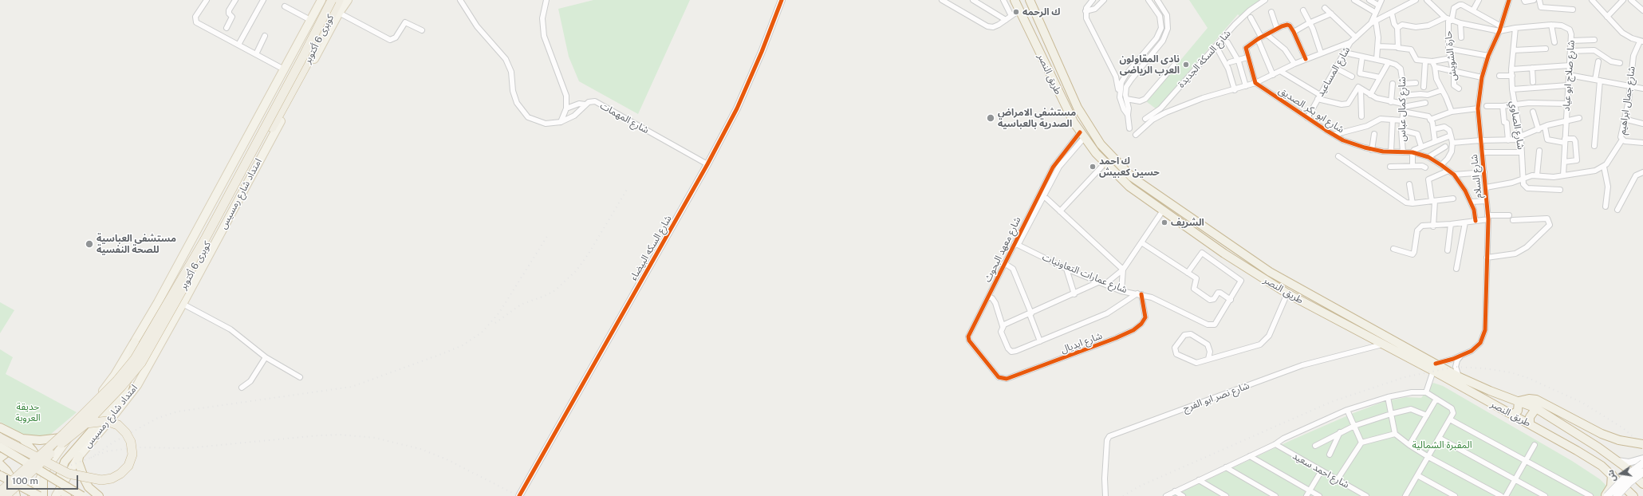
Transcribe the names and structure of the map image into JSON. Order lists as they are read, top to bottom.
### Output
{
  "streets": {
    "highway": ["كوبرى 6 أكتوبر", "طريق النصر"],
    "main road": ["امتداد شارع رمسيس"],
    "street": [
      "حارة الشويش",
      "شارع السكة الجديدة",
      "شارع المساعيد",
      "شارع صلاح ابو عياد",
      "شارع جمال ابراهيم",
      "شارع كمال عباس",
      "شارع ابو بكر الصديق",
      "شارع المهمات",
      "شارع الصاوي",
      "شارع السلام",
      "شارع السكه البيضاء",
      "شارع معهد البحوث",
      "شارع عمارات التعاونيات",
      "شارع ايديال",
      "شارع نصر ابو الفرج",
      "شارع احمد سعيد"
    ]
  },
  "crossings": [
    ["شارع المساعيد", "شارع كمال عباس"],
    ["شارع المساعيد", "شارع ابو بكر الصديق"],
    ["طريق النصر", "شارع السلام"],
    ["طريق النصر", "شارع معهد البحوث"],
    ["طريق النصر", "شارع نصر ابو الفرج"],
    ["شارع صلاح ابو عياد", "شارع الصاوي"],
    ["شارع صلاح ابو عياد", "شارع السلام"],
    ["شارع كمال عباس", "شارع ابو بكر الصديق"],
    ["شارع المهمات", "شارع السكه البيضاء"],
    ["شارع معهد البحوث", "شارع عمارات التعاونيات"],
    ["شارع معهد البحوث", "شارع ايديال"],
    ["شارع عمارات التعاونيات", "شارع ايديال"]
  ],
  "parks": ["حديقة العروبة", "المقبرة الشمالية"],
  "places": [
    "ك الرحمه",
    "نادى المقاولون العرب الرياضى",
    "مستشفى الامراض الصدرية بالعباسية",
    "ك احمد حسين كعبيش",
    "الشريف",
    "مستشفى العباسية للصحة النفسية"
  ],
  "scale_bar": "100 m",
  "north": "left"
}
